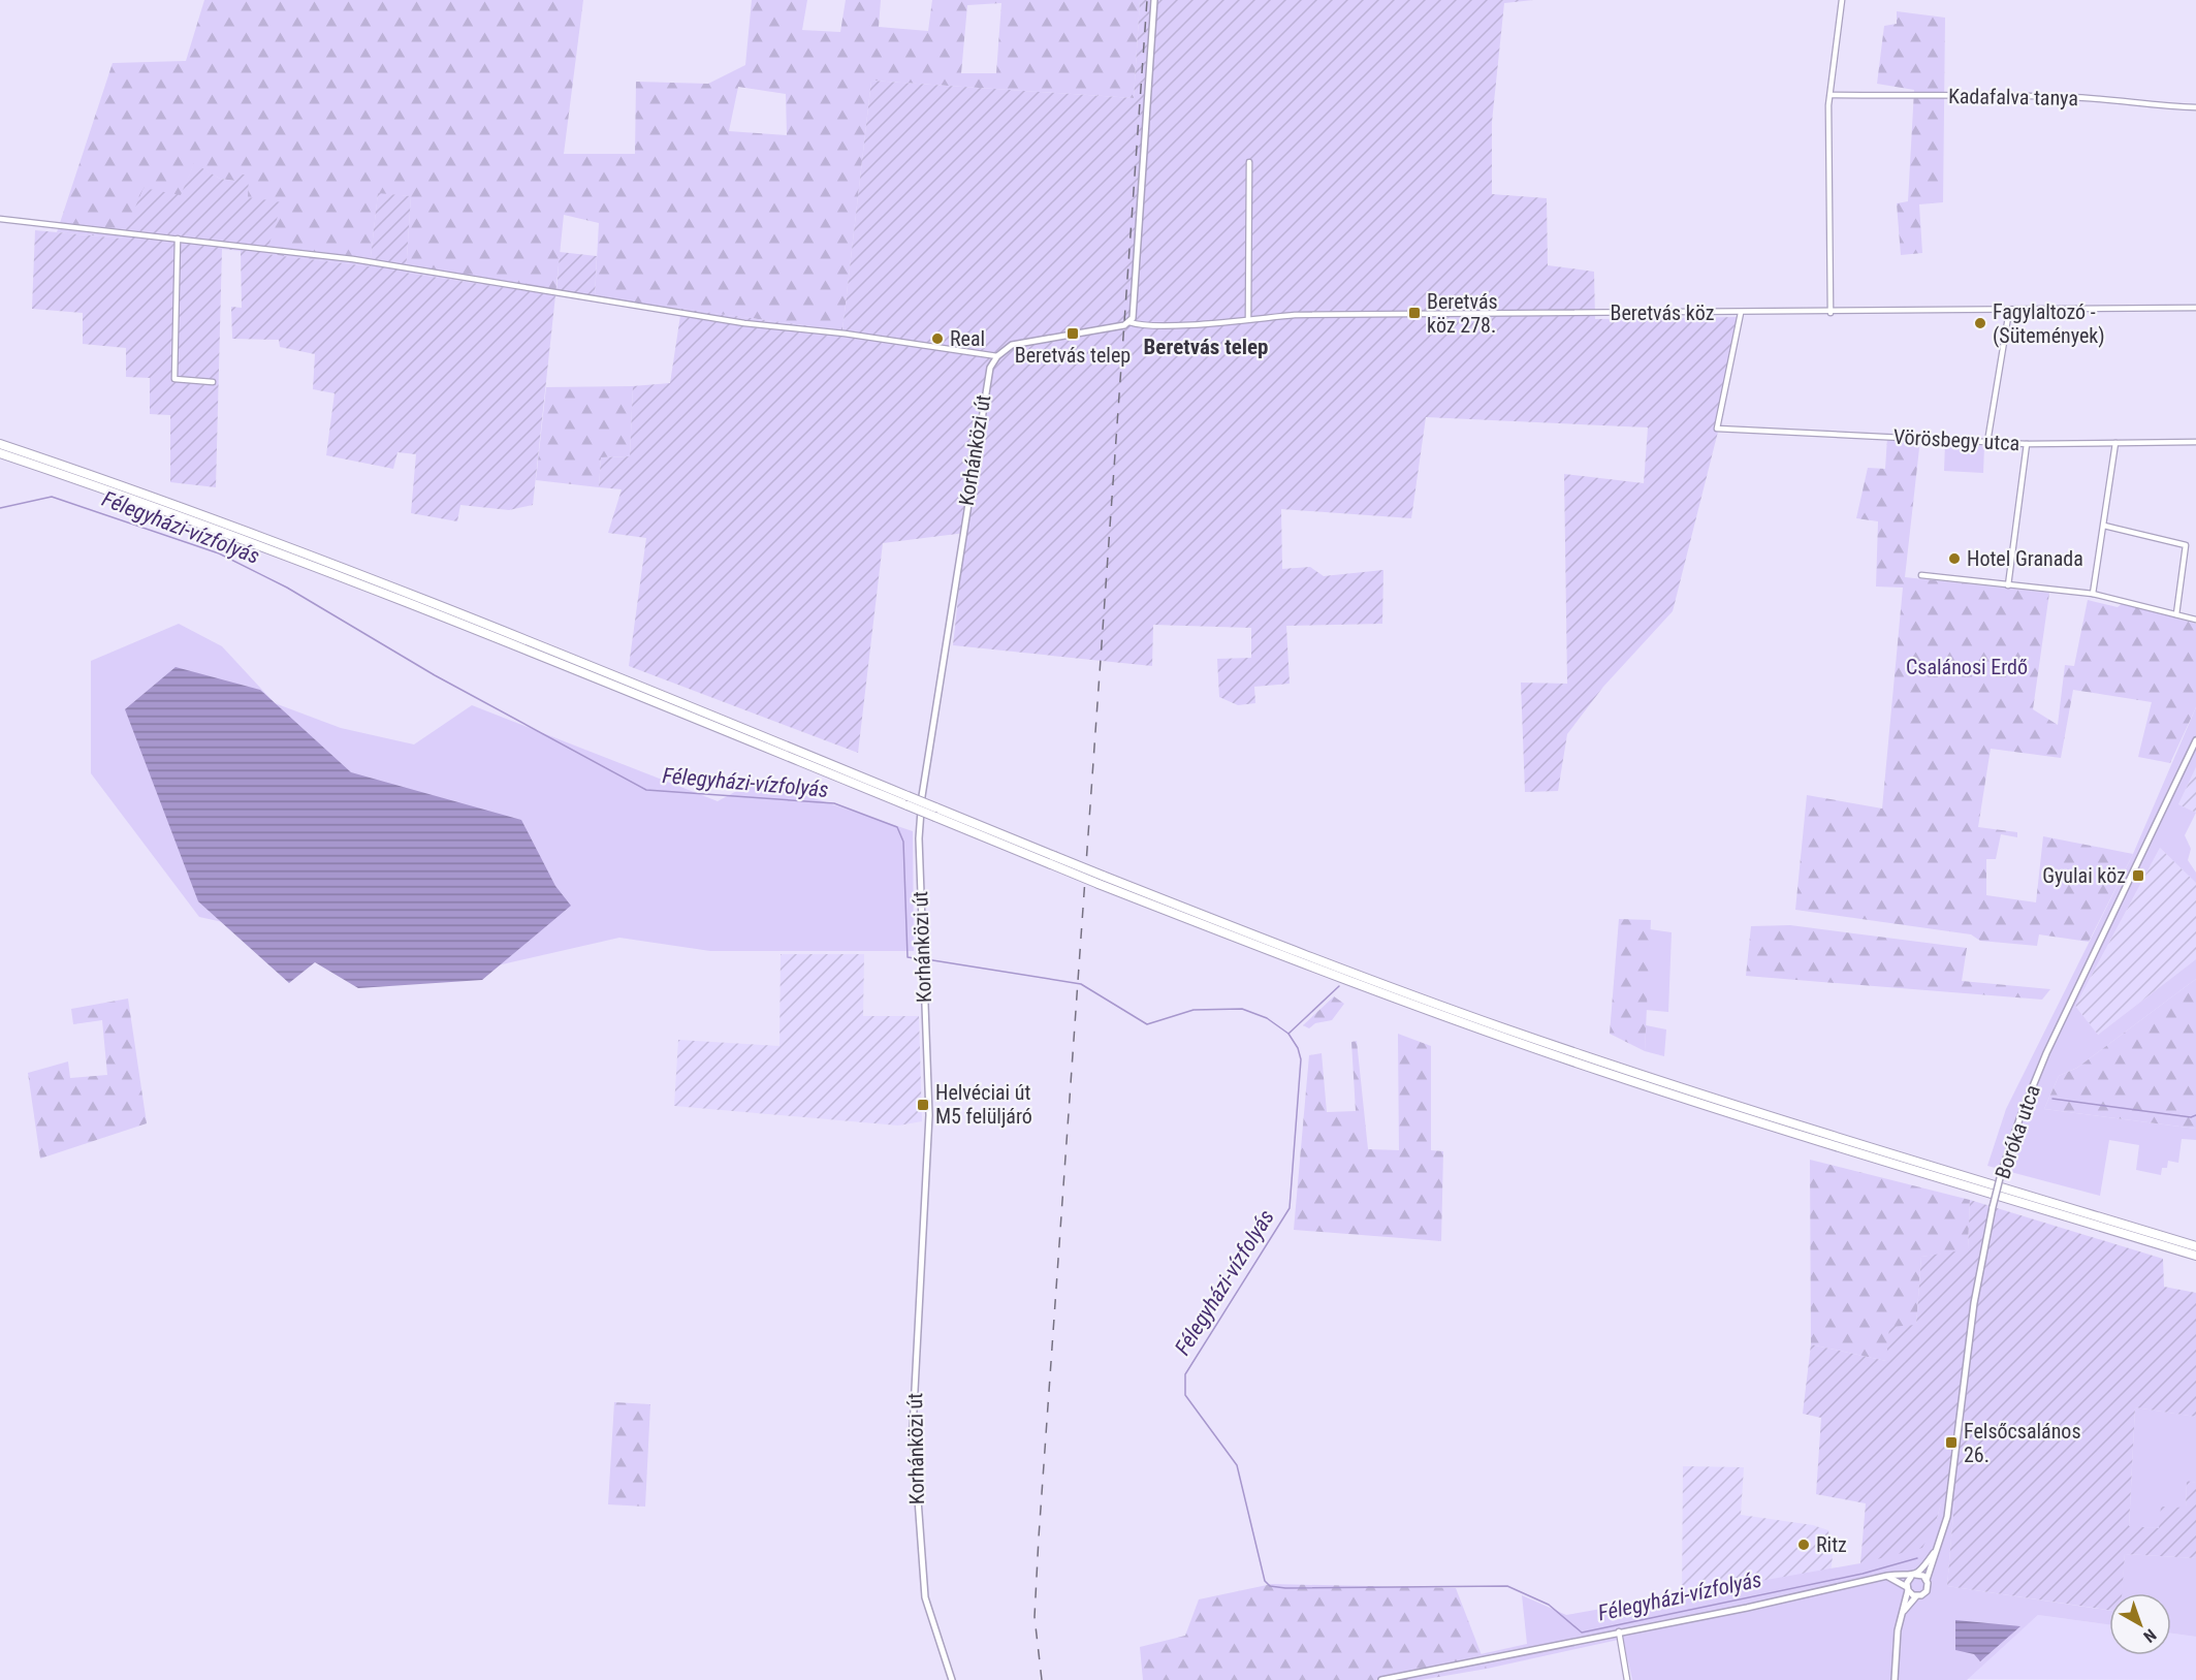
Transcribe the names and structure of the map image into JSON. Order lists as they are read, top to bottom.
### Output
{
  "streets": {
    "street": [
      "Kadafalva tanya",
      "Beretvás köz",
      "Vörösbegy utca",
      "Korhánközi út",
      "Boróka utca"
    ]
  },
  "crossings": [
    ["Beretvás köz", "Vörösbegy utca"]
  ],
  "districts": ["Beretvás telep"],
  "water": ["Félegyházi-vízfolyás"],
  "parks": ["Csalánosi Erdő"],
  "places": {
    "transit": [
      "Beretvás köz 278.",
      "Beretvás telep",
      "Gyulai köz",
      "Helvéciai út M5 felüljáró",
      "Felsőcsalános 26."
    ],
    "other": [
      "Fagylaltozó - (Sütemények)",
      "Real",
      "Hotel Granada",
      "Ritz"
    ]
  },
  "north": "bottom right"
}
